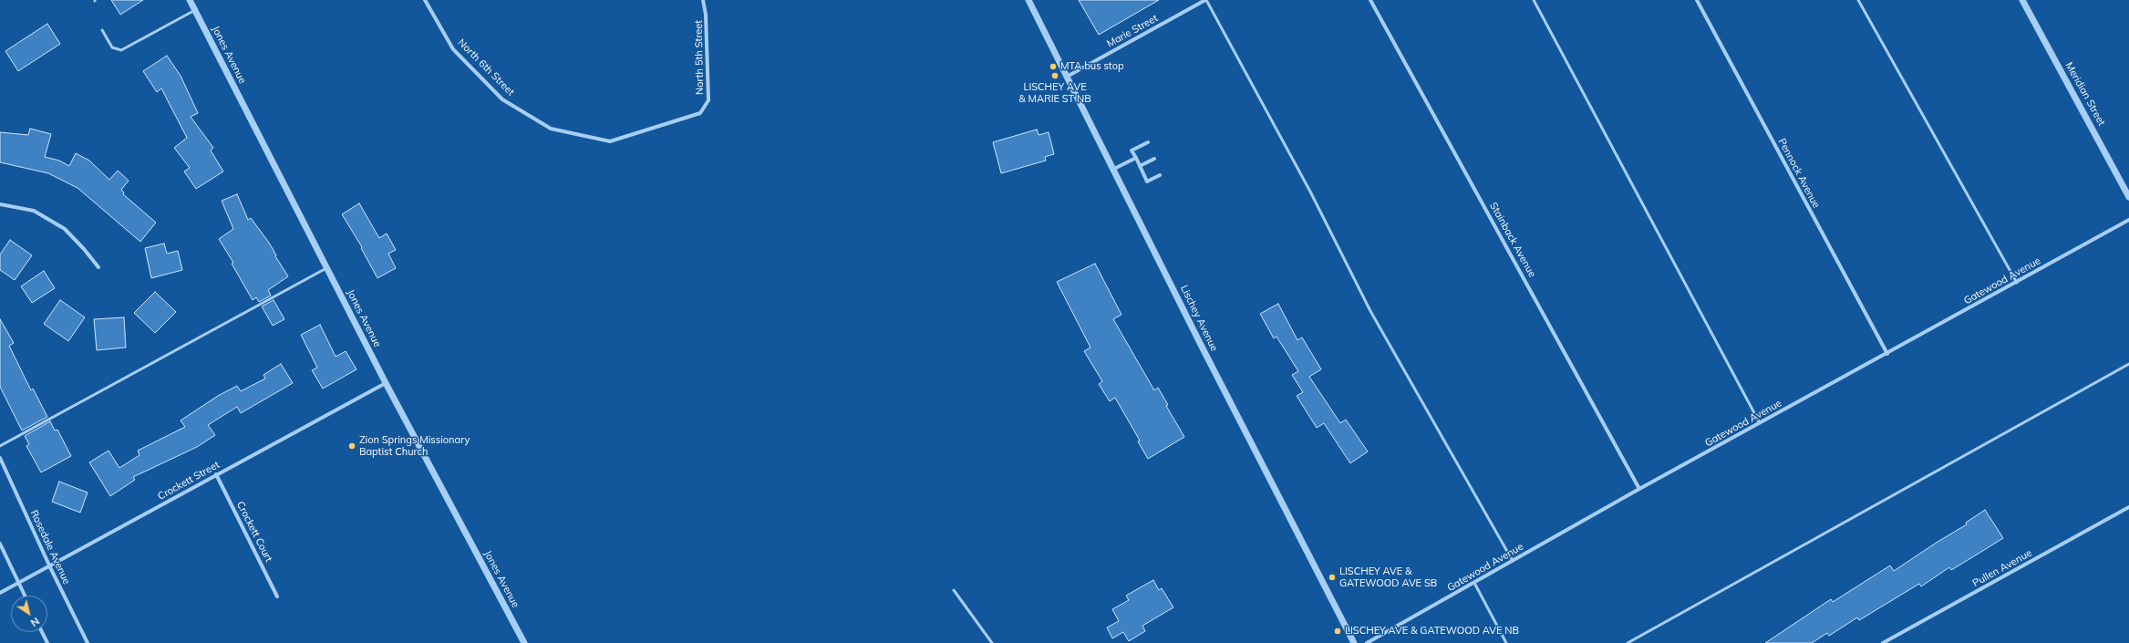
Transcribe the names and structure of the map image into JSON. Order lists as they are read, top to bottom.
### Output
{
  "streets": {
    "street": [
      "Marie Street",
      "Jones Avenue",
      "North 5th Street",
      "North 6th Street",
      "Meridian Street",
      "Pennock Avenue",
      "Stainback Avenue",
      "Gatewood Avenue",
      "Lischey Avenue",
      "Crockett Street",
      "Crockett Court",
      "Rosedale Avenue",
      "Pullen Avenue"
    ]
  },
  "crossings": [
    ["Marie Street", "Lischey Avenue"],
    ["Jones Avenue", "Crockett Street"],
    ["North 5th Street", "North 6th Street"],
    ["Pennock Avenue", "Gatewood Avenue"],
    ["Stainback Avenue", "Gatewood Avenue"],
    ["Crockett Street", "Crockett Court"],
    ["Crockett Street", "Rosedale Avenue"]
  ],
  "places": [
    "MTA bus stop",
    "LISCHEY AVE & MARIE ST NB",
    "Zion Springs Missionary Baptist Church",
    "LISCHEY AVE & GATEWOOD AVE SB",
    "LISCHEY AVE & GATEWOOD AVE NB"
  ],
  "north": "bottom right"
}
